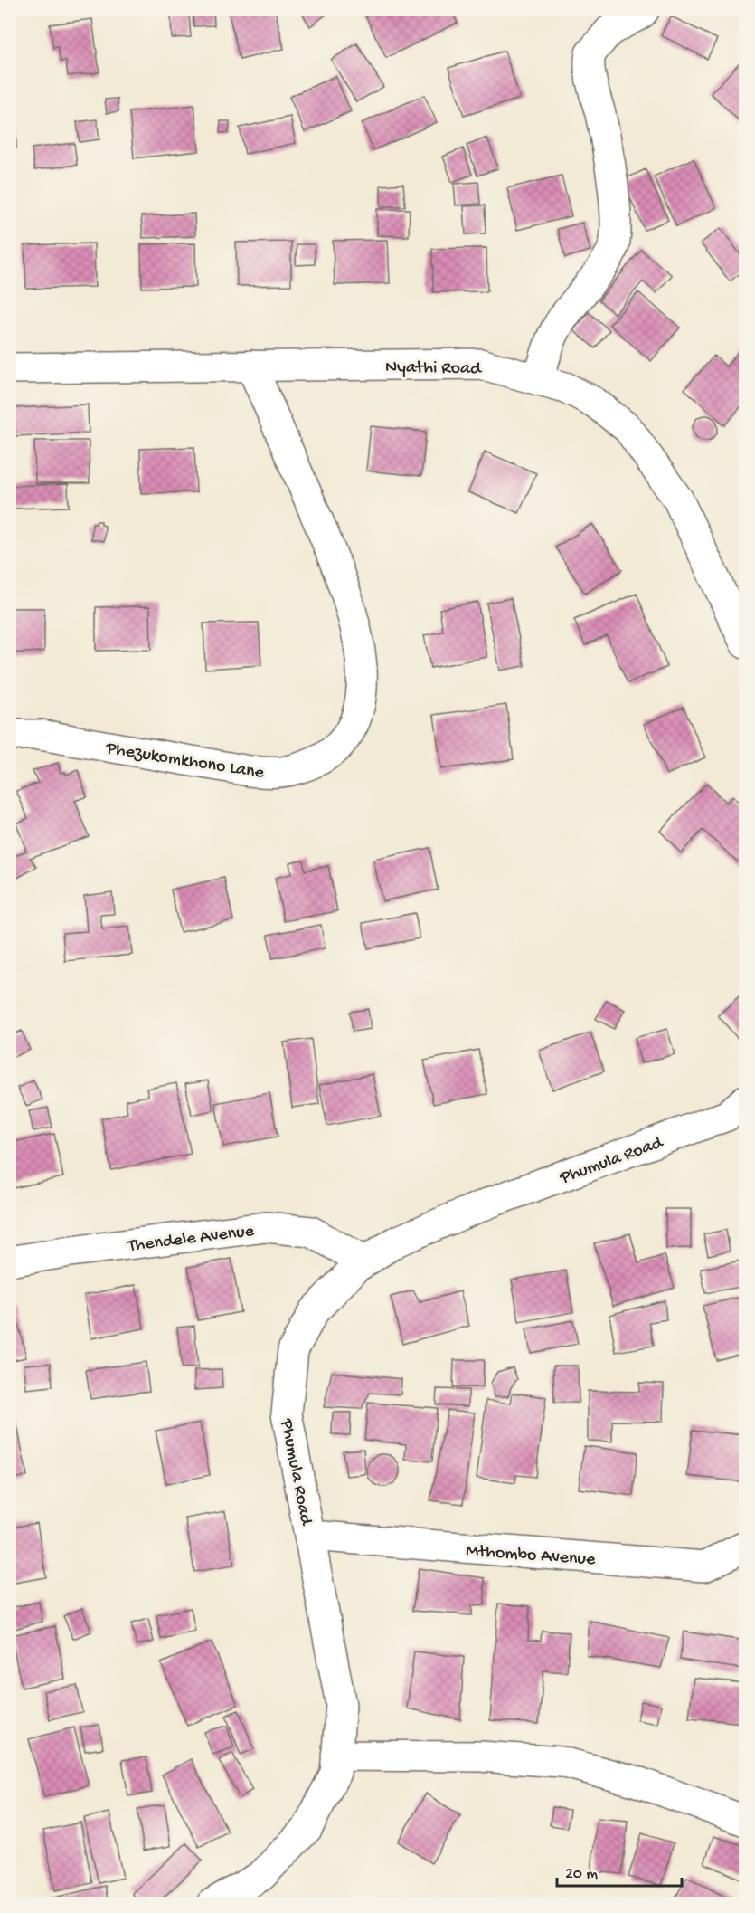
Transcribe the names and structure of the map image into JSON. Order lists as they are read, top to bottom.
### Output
{
  "streets": {
    "street": [
      "Nyathi Road",
      "Phezukomkhono Lane",
      "Phumula Road",
      "Thendele Avenue",
      "Mthombo Avenue"
    ]
  },
  "crossings": [
    ["Nyathi Road", "Phezukomkhono Lane"],
    ["Phumula Road", "Thendele Avenue"],
    ["Phumula Road", "Mthombo Avenue"]
  ],
  "scale_bar": "20 m"
}
